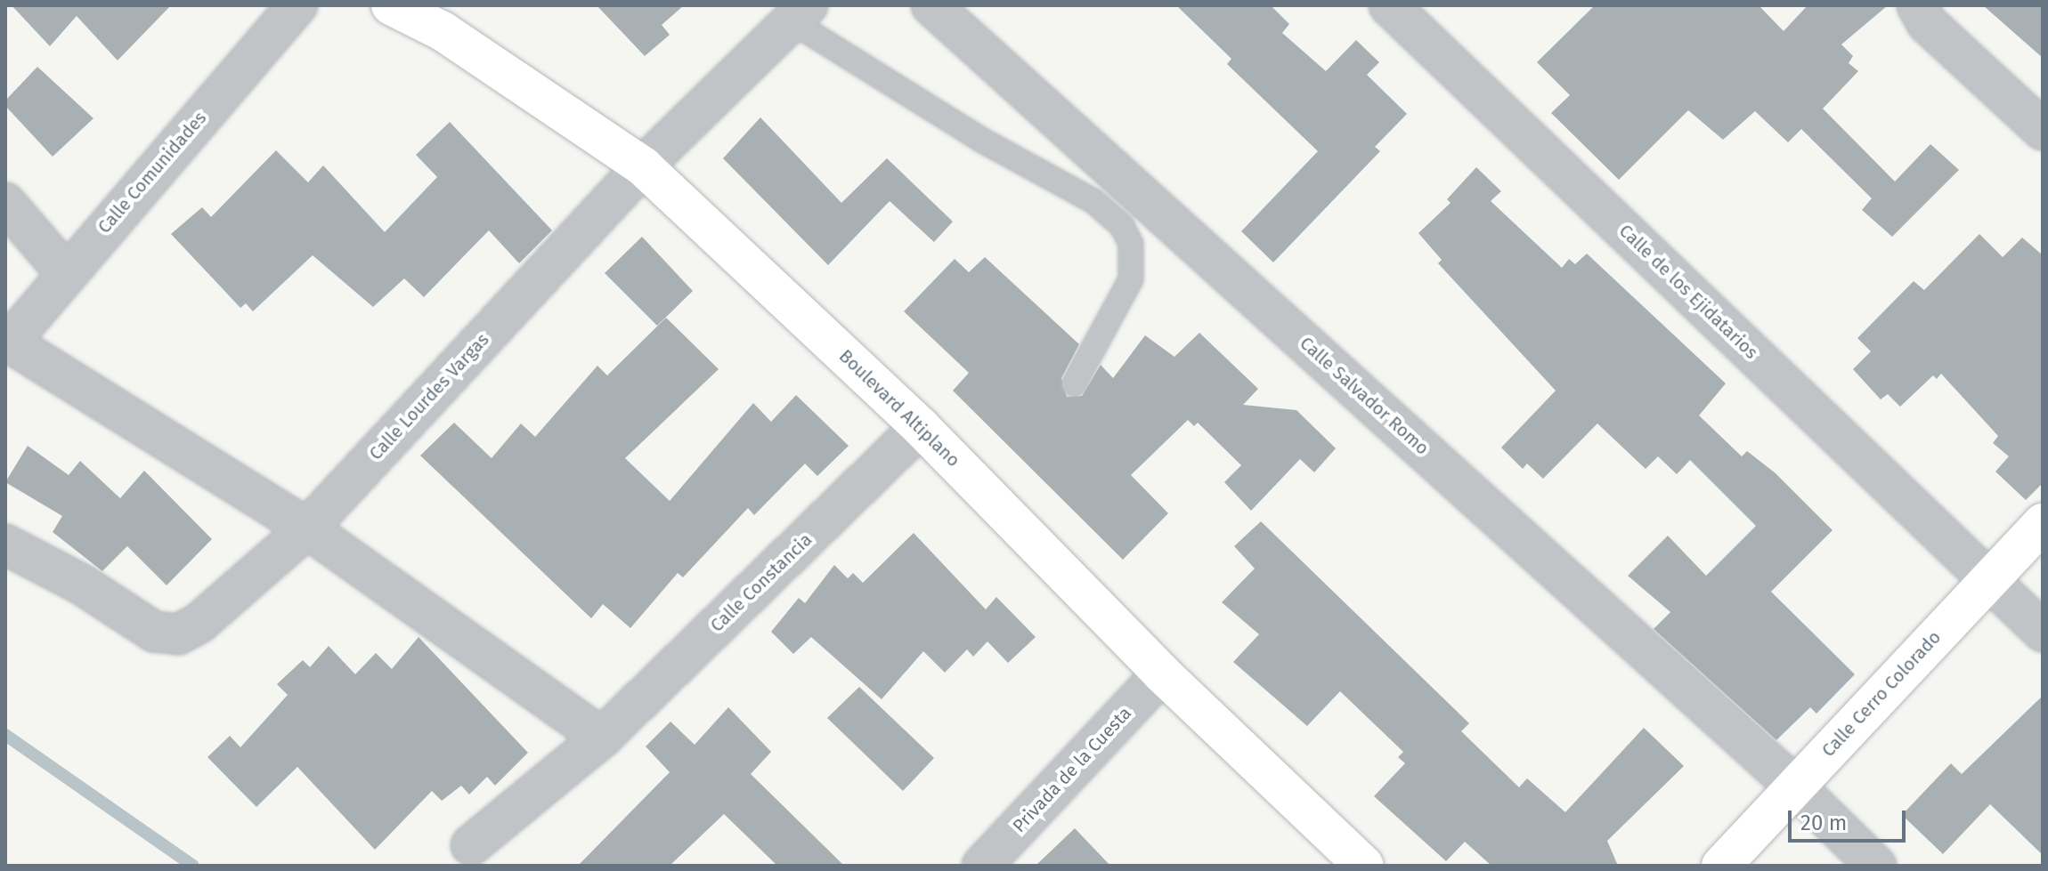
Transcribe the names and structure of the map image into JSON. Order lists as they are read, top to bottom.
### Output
{
  "streets": {
    "street": [
      "Calle Comunidades",
      "Calle de los Ejidatarios",
      "Calle Salvador Romo",
      "Calle Lourdes Vargas",
      "Boulevard Altiplano",
      "Calle Constancia",
      "Calle Cerro Colorado",
      "Privada de la Cuesta"
    ]
  },
  "crossings": [
    ["Calle Comunidades", "Calle Lourdes Vargas"],
    ["Calle Comunidades", "Calle Constancia"],
    ["Calle de los Ejidatarios", "Calle Cerro Colorado"],
    ["Calle Salvador Romo", "Calle Cerro Colorado"],
    ["Calle Lourdes Vargas", "Boulevard Altiplano"],
    ["Boulevard Altiplano", "Calle Constancia"],
    ["Boulevard Altiplano", "Privada de la Cuesta"]
  ],
  "scale_bar": "20 m"
}
